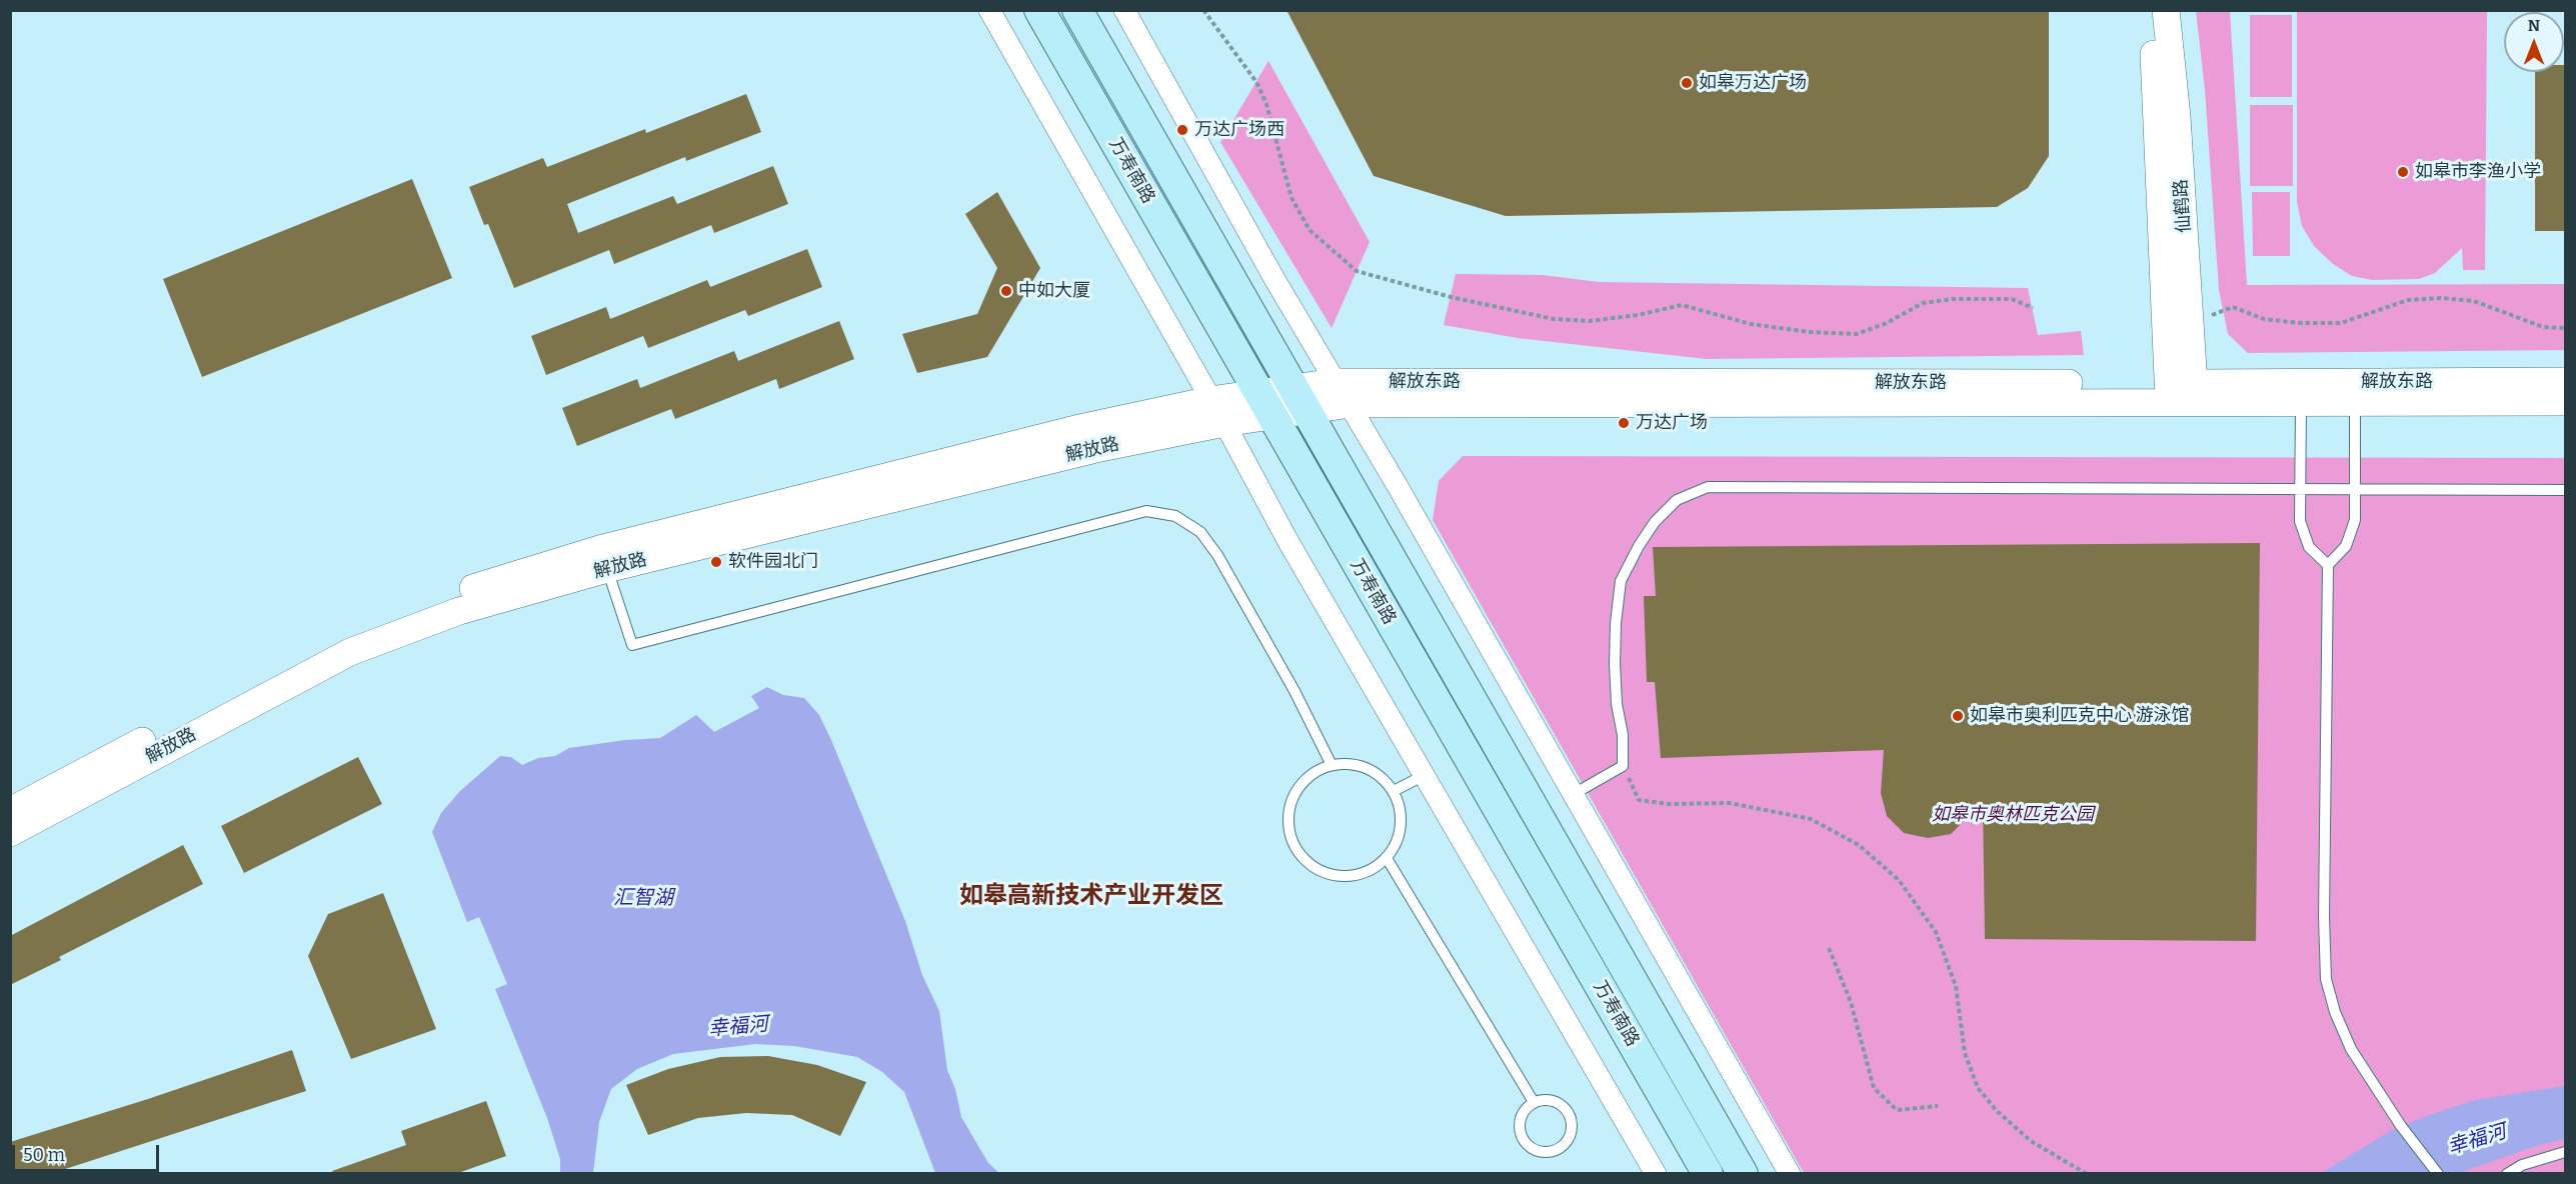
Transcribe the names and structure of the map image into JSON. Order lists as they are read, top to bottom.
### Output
{
  "streets": {
    "main road": ["万寿南路"],
    "street": ["仙鹤路", "解放东路", "解放路"]
  },
  "crossings": [
    ["万寿南路", "解放东路"],
    ["万寿南路", "解放路"],
    ["仙鹤路", "解放东路"],
    ["解放东路", "解放路"]
  ],
  "districts": ["如皋高新技术产业开发区"],
  "water": ["汇智湖", "幸福河"],
  "parks": ["如皋市奥林匹克公园"],
  "places": [
    "如皋万达广场",
    "万达广场西",
    "如皋市李渔小学",
    "中如大厦",
    "万达广场",
    "软件园北门",
    "如皋市奥利匹克中心 游泳馆"
  ],
  "scale_bar": "50 m",
  "north": "top"
}
